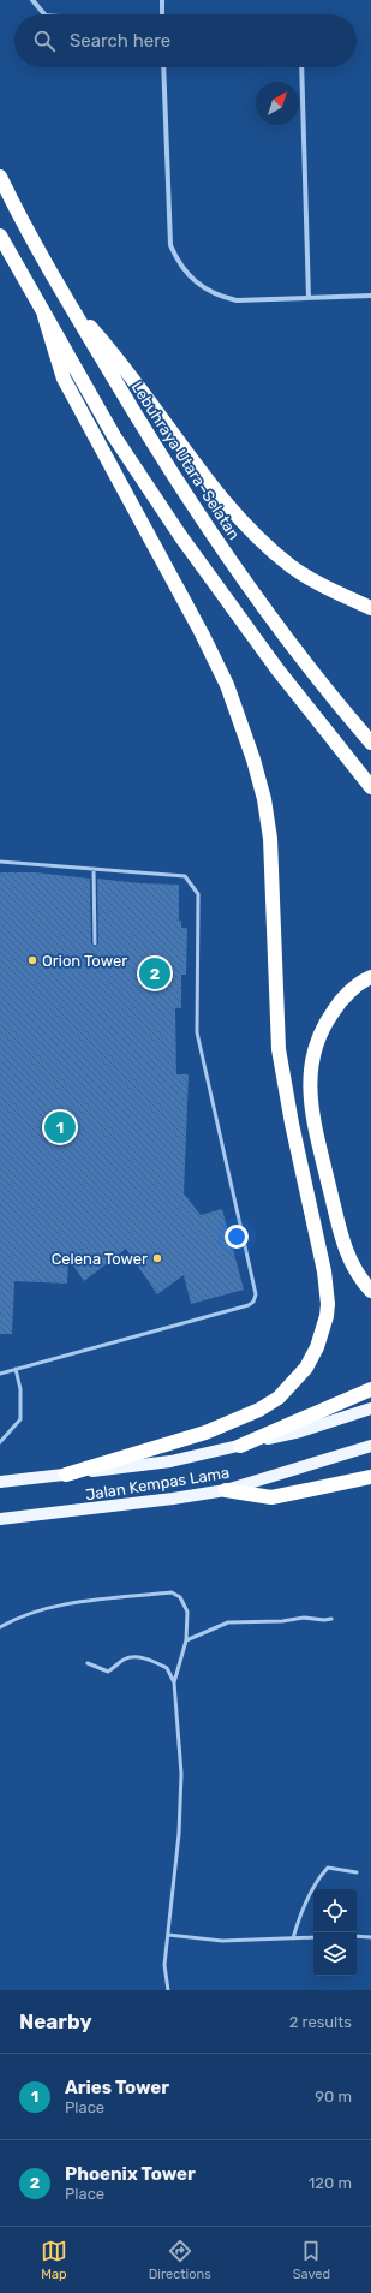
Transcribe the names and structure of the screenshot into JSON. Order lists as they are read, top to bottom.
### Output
{
  "streets": {
    "highway": ["Lebuhraya Utara–Selatan"],
    "main road": ["Jalan Kempas Lama"]
  },
  "places": ["Orion Tower", "Celena Tower"],
  "north": "top right",
  "page": {
    "search": "Search here",
    "pins": ["2", "1"],
    "heading": ["Nearby", "2 results"],
    "list": [
      {
        "mark": "1",
        "name": "Aries Tower",
        "note": "Place",
        "value": "90 m"
      },
      {
        "mark": "2",
        "name": "Phoenix Tower",
        "note": "Place",
        "value": "120 m"
      }
    ],
    "nav": ["Map", "Directions", "Saved"]
  }
}
